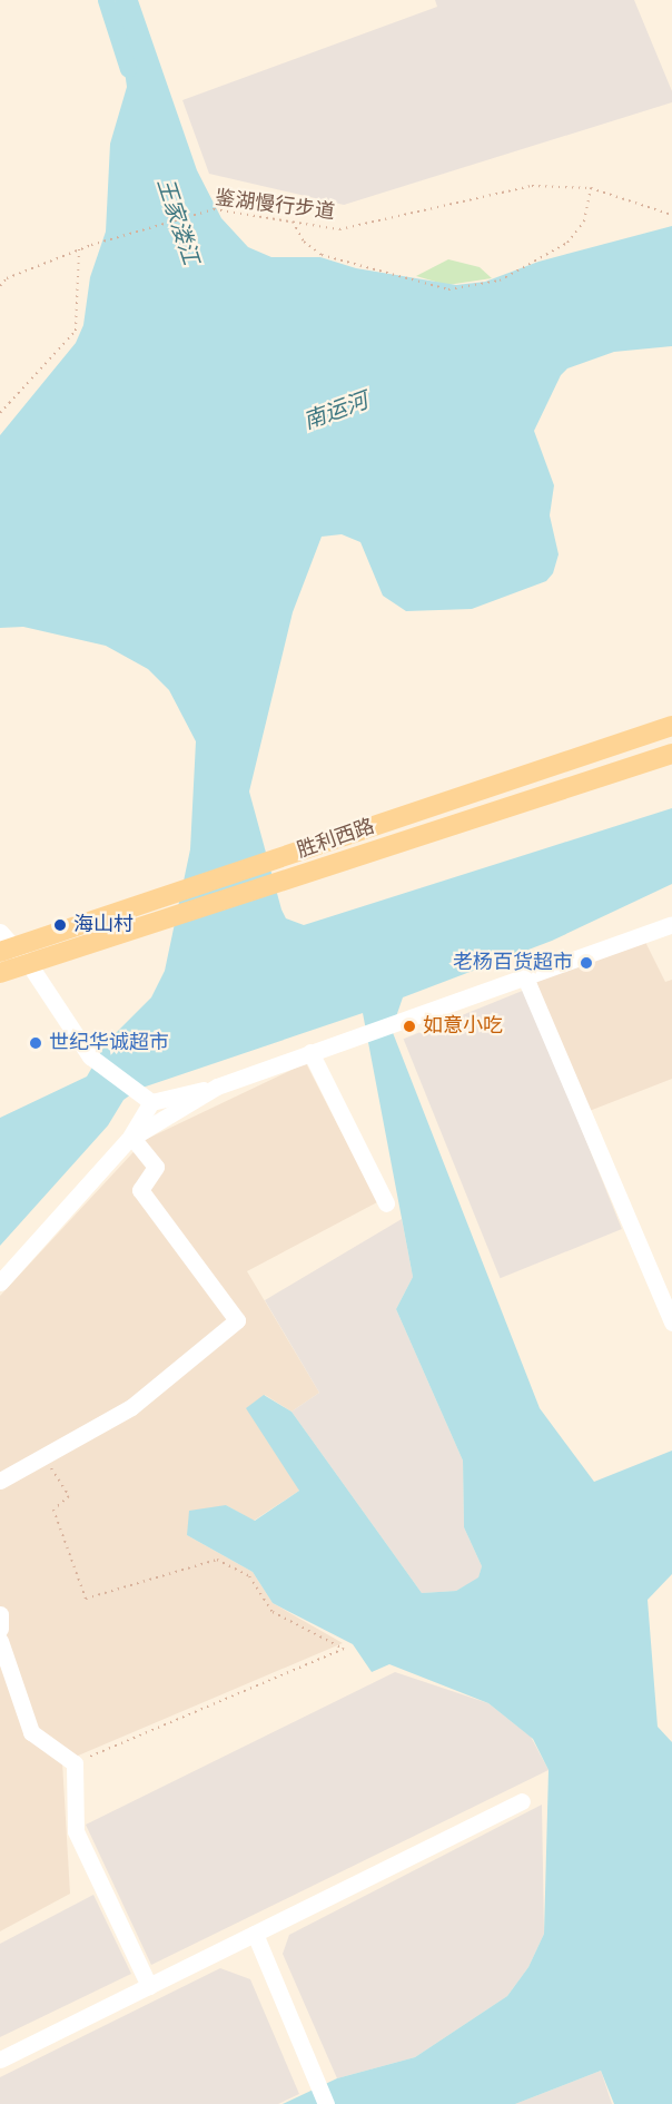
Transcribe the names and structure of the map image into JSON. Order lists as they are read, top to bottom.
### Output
{
  "streets": {
    "main road": ["胜利西路"],
    "path": ["鉴湖慢行步道"]
  },
  "water": ["王家溇江", "南运河"],
  "places": [
    "海山村",
    "老杨百货超市",
    "如意小吃",
    "世纪华诚超市"
  ]
}
